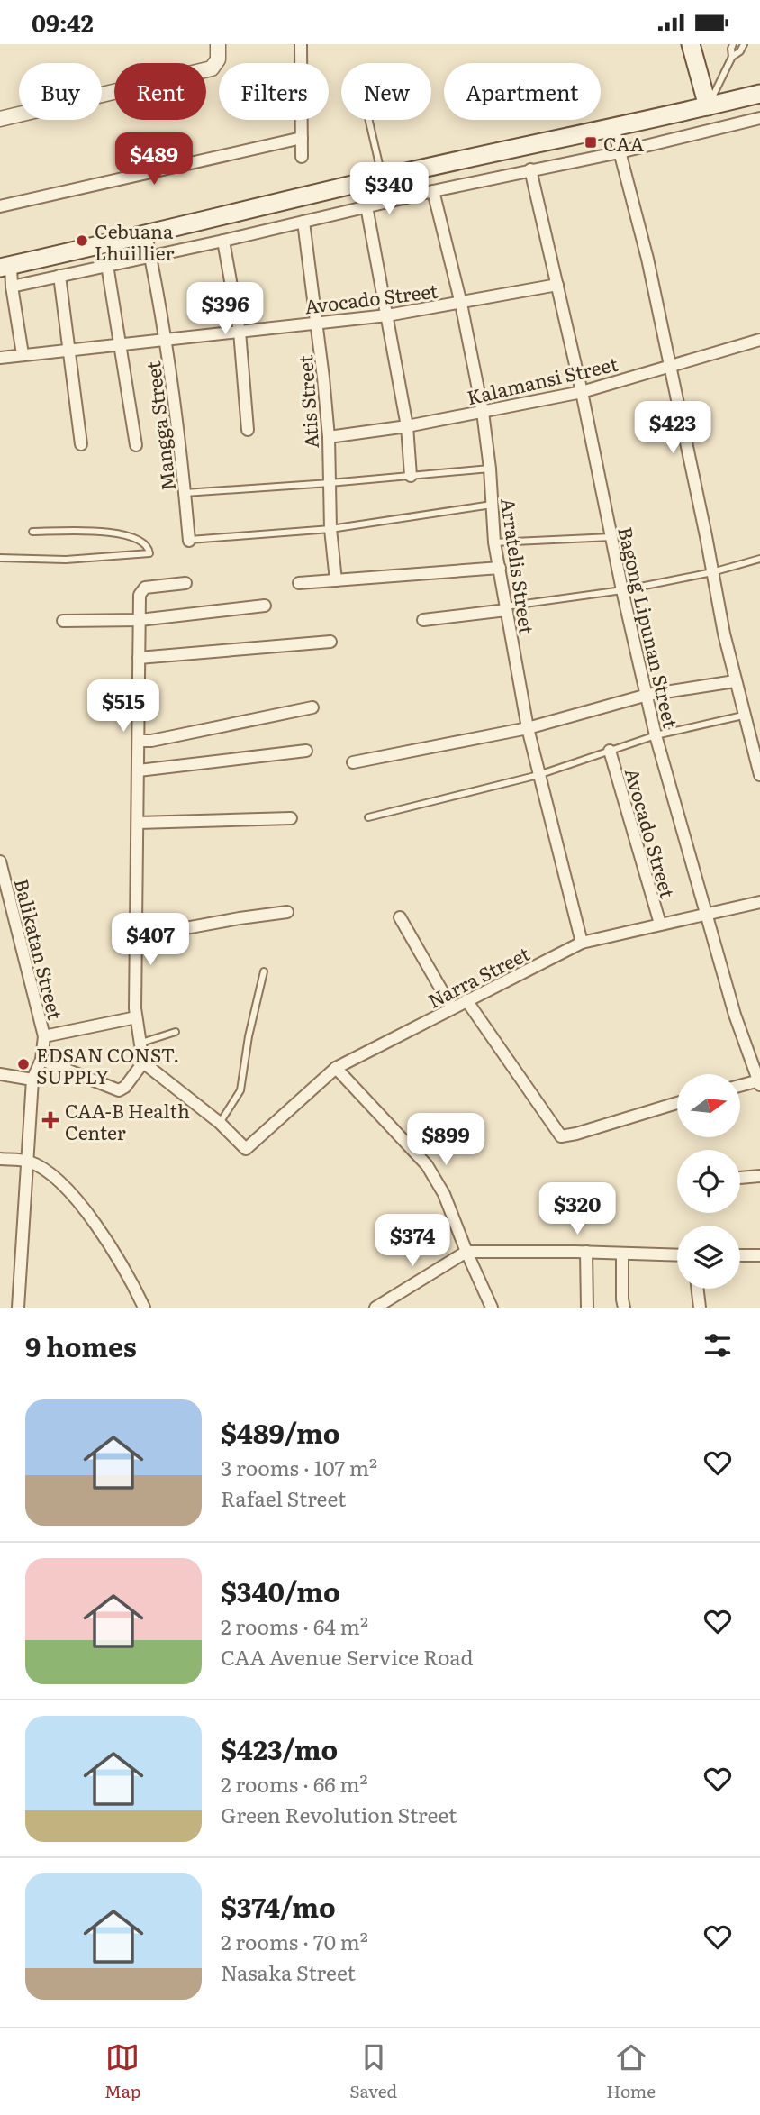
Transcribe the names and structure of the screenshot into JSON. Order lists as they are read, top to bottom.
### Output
{
  "streets": {
    "street": [
      "Avocado Street",
      "Kalamansi Street",
      "Atis Street",
      "Mangga Street",
      "Arratelis Street",
      "Bagong Lipunan Street",
      "Balikatan Street",
      "Narra Street"
    ]
  },
  "crossings": [
    ["Avocado Street", "Atis Street"],
    ["Avocado Street", "Mangga Street"],
    ["Avocado Street", "Arratelis Street"],
    ["Avocado Street", "Bagong Lipunan Street"],
    ["Avocado Street", "Narra Street"],
    ["Kalamansi Street", "Atis Street"],
    ["Kalamansi Street", "Arratelis Street"],
    ["Kalamansi Street", "Bagong Lipunan Street"],
    ["Arratelis Street", "Narra Street"],
    ["Bagong Lipunan Street", "Narra Street"]
  ],
  "places": {
    "transit": ["CAA"],
    "other": ["Cebuana Lhuillier", "EDSAN CONST. SUPPLY"],
    "health": ["CAA-B Health Center"]
  },
  "north": "right",
  "page": {
    "status": "09:42",
    "chip": [
      "Buy",
      "Rent",
      "Filters",
      "New",
      "Apartment"
    ],
    "price": [
      "$489",
      "$340",
      "$396",
      "$423",
      "$515",
      "$407",
      "$899",
      "$320",
      "$374"
    ],
    "heading": "9 homes",
    "list": [
      {
        "name": "$489/mo",
        "note": "3 rooms · 107 m² · Rafael Street"
      },
      {
        "name": "$340/mo",
        "note": "2 rooms · 64 m² · CAA Avenue Service Road"
      },
      {
        "name": "$423/mo",
        "note": "2 rooms · 66 m² · Green Revolution Street"
      },
      {
        "name": "$374/mo",
        "note": "2 rooms · 70 m² · Nasaka Street"
      }
    ],
    "tabs": ["Map", "Saved", "Home"]
  }
}
